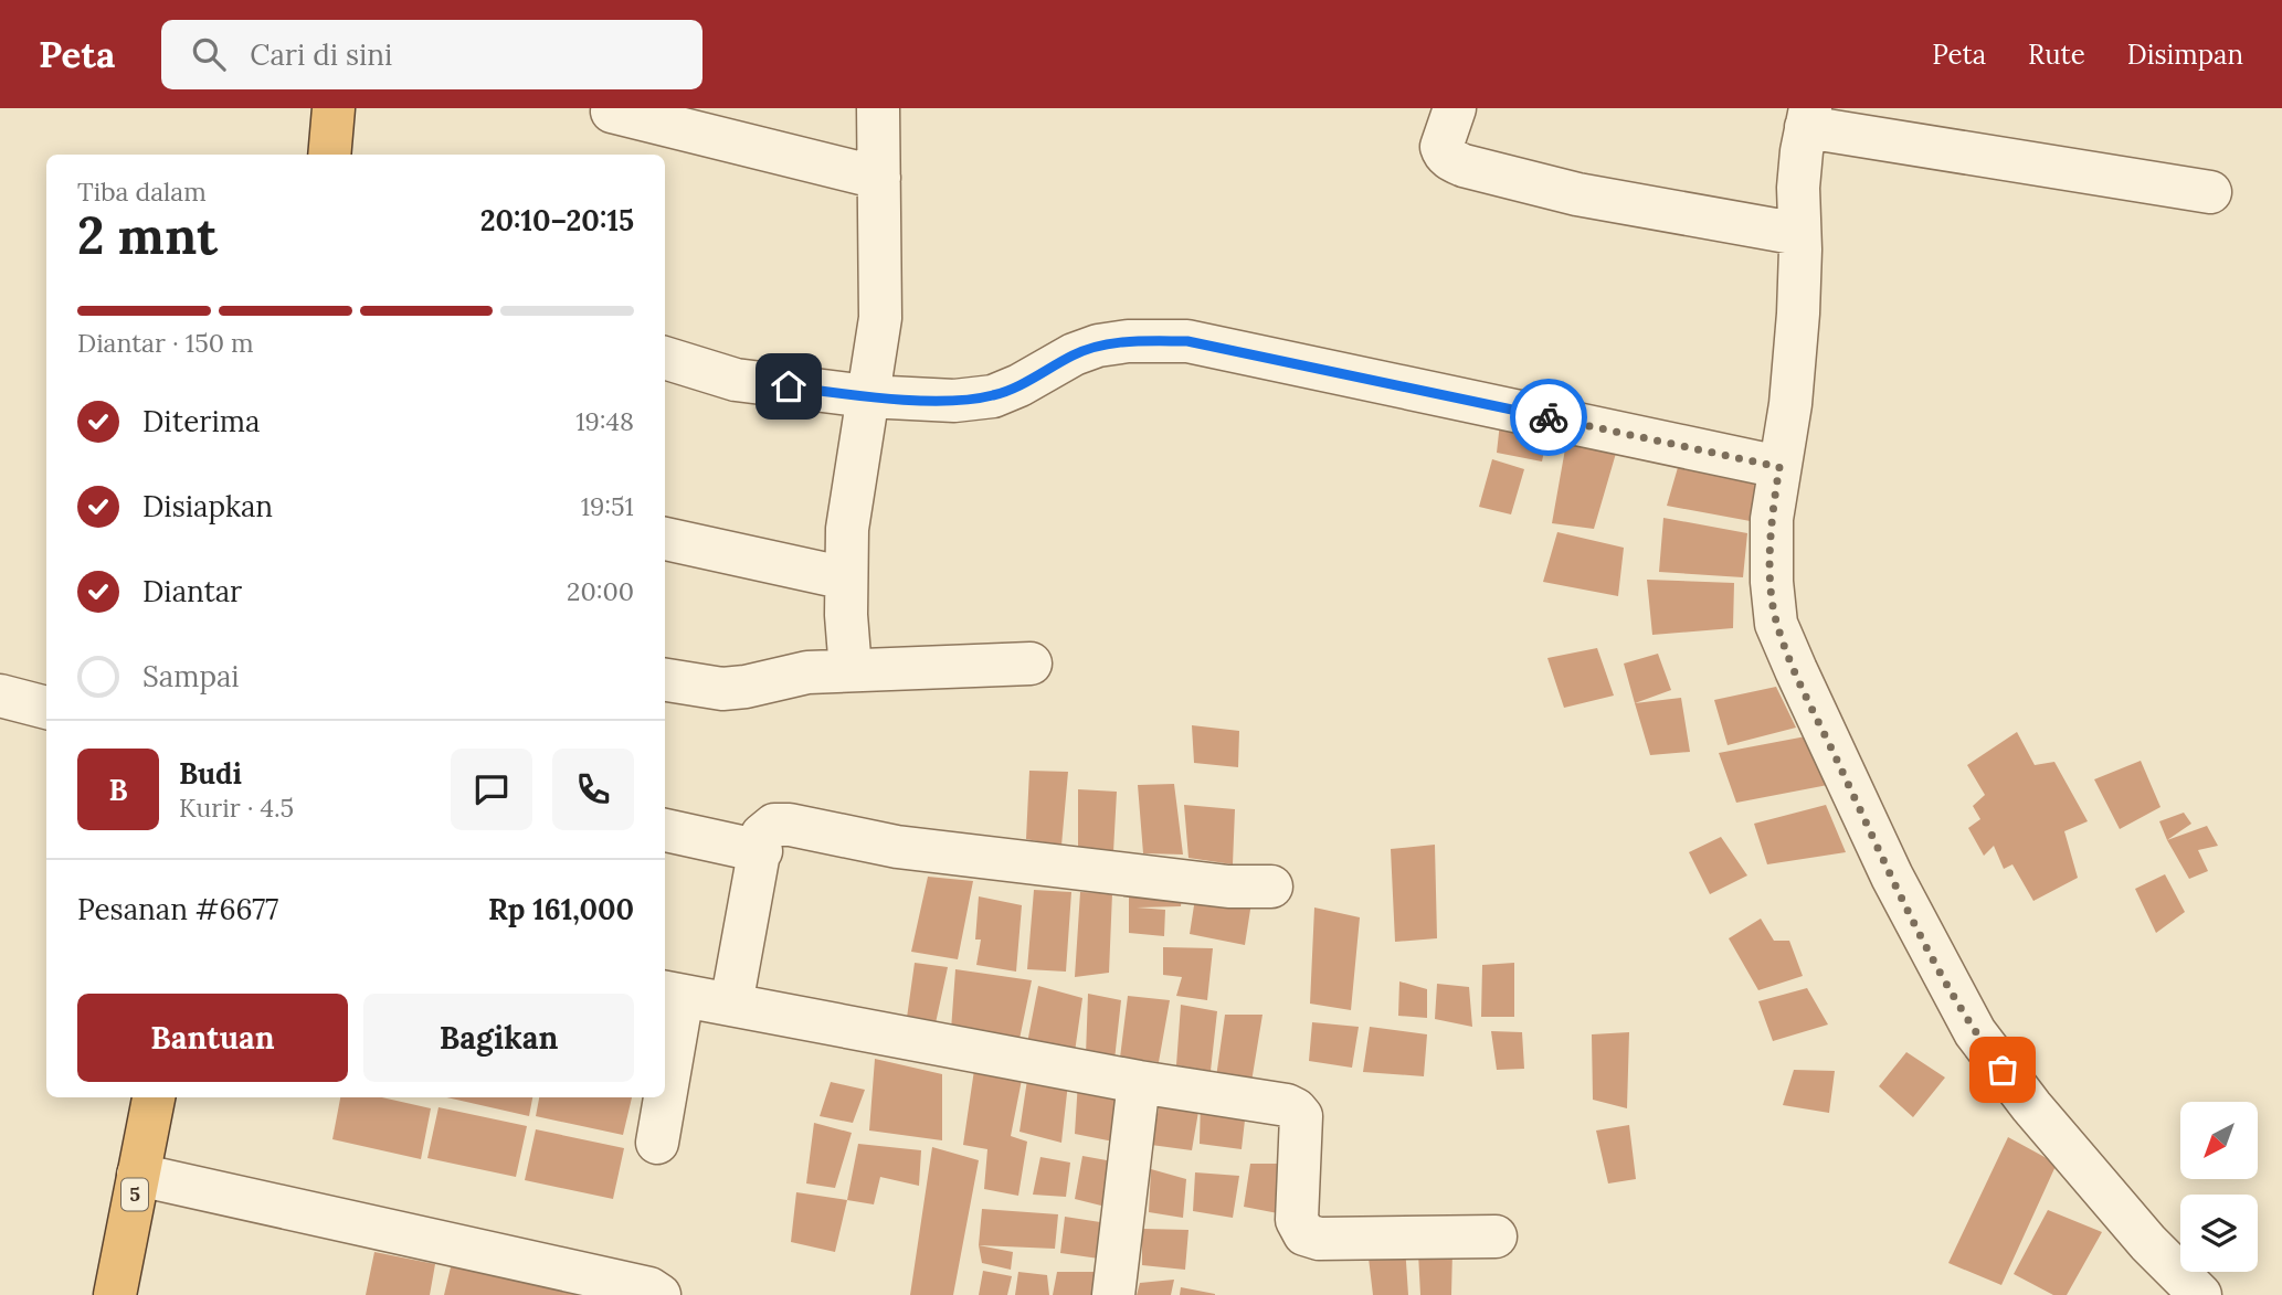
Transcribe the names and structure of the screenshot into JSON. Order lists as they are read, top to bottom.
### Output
{
  "streets": {
    "highway": ["5"]
  },
  "north": "bottom left",
  "page": {
    "header": "Peta",
    "search": "Cari di sini",
    "nav": ["Peta", "Rute", "Disimpan"],
    "heading": ["2 mnt", "Tiba dalam", "20:10–20:15"],
    "panel": [
      "Budi",
      "Kurir · 4.5",
      "Pesanan #6677",
      "Rp 161,000"
    ],
    "bar": "Diantar · 150 m",
    "list": [
      ["Diterima", "19:48"],
      ["Disiapkan", "19:51"],
      ["Diantar", "20:00"],
      "Sampai"
    ],
    "round": "B",
    "buttons": ["Bantuan", "Bagikan"]
  }
}
